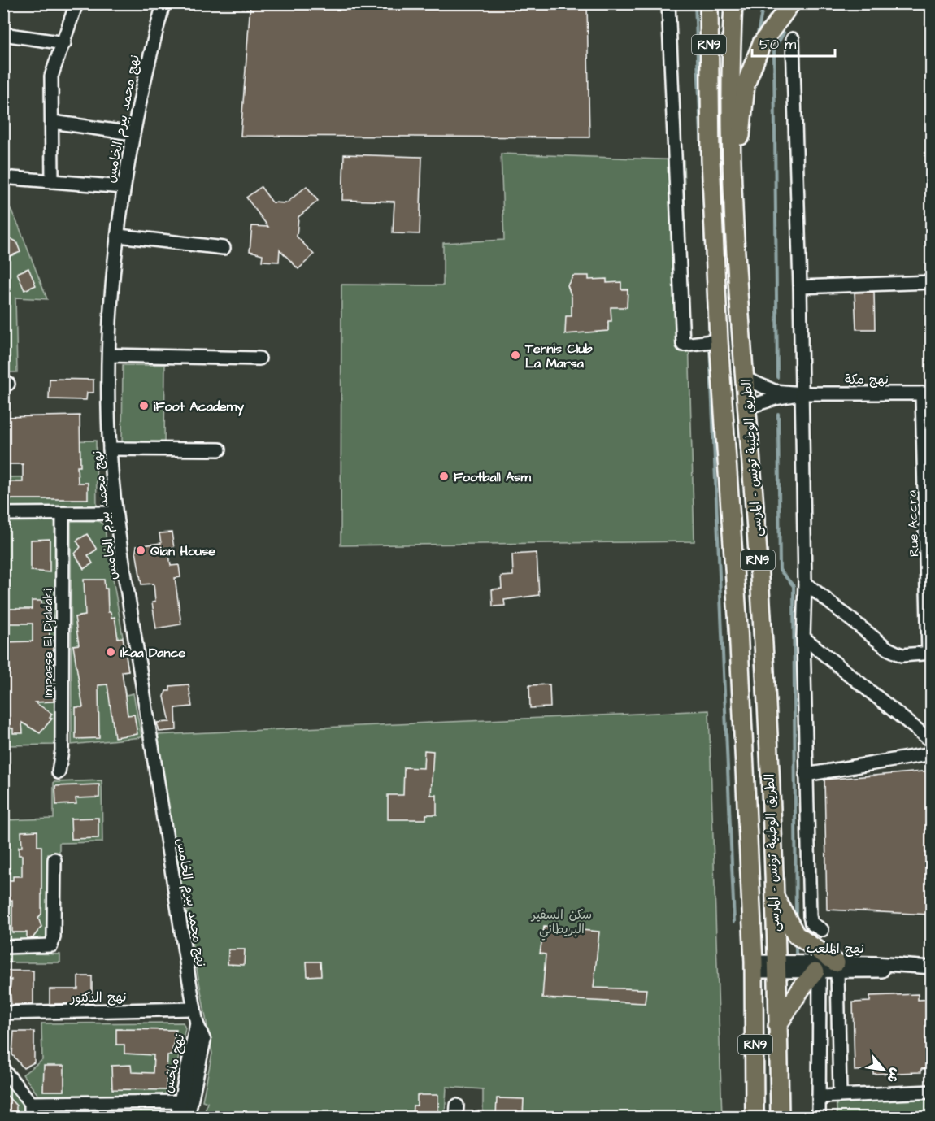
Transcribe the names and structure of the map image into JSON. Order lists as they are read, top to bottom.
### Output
{
  "streets": {
    "highway": ["RN9", "الطريق الوطنية تونس - المرسى"],
    "street": [
      "نهج محمد بيرم الخامس",
      "نهج مكة",
      "Rue Accra",
      "Impasse El Djaldaki",
      "نهج الملعب",
      "نهج الدكتور",
      "نهج ملخس"
    ]
  },
  "crossings": [
    ["نهج محمد بيرم الخامس", "نهج الدكتور"],
    ["نهج محمد بيرم الخامس", "نهج ملخس"],
    ["نهج مكة", "Rue Accra"],
    ["الطريق الوطنية تونس - المرسى", "نهج الملعب"]
  ],
  "parks": ["سكن السفير البريطاني"],
  "places": [
    "Tennis Club La Marsa",
    "iFoot Academy",
    "Football Asm",
    "Qian House",
    "Ikaa Dance"
  ],
  "scale_bar": "50 m",
  "north": "bottom right"
}
